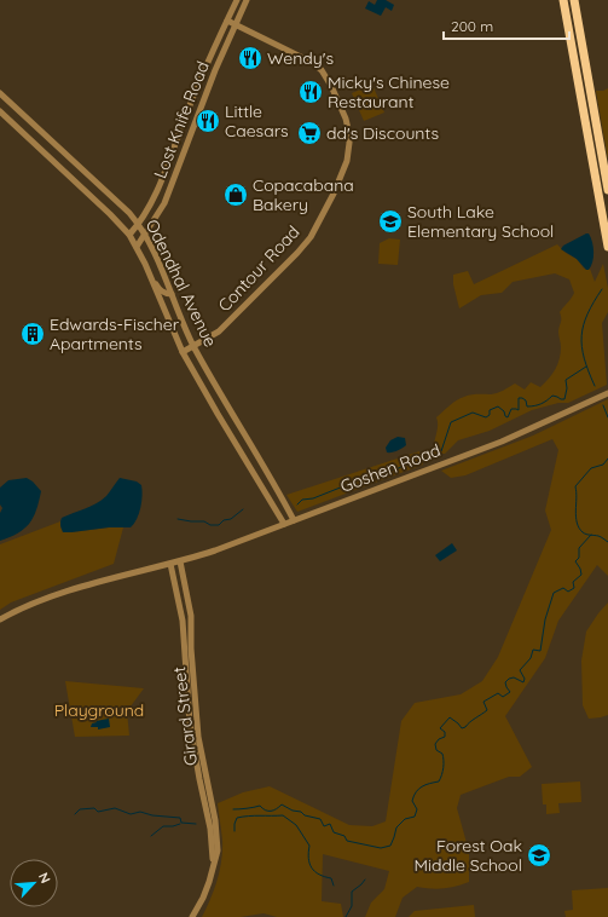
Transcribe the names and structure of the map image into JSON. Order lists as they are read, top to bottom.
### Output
{
  "streets": {
    "street": [
      "Lost Knife Road",
      "Contour Road",
      "Odendhal Avenue",
      "Goshen Road",
      "Girard Street"
    ]
  },
  "crossings": [
    ["Lost Knife Road", "Contour Road"],
    ["Lost Knife Road", "Odendhal Avenue"],
    ["Contour Road", "Odendhal Avenue"],
    ["Odendhal Avenue", "Goshen Road"],
    ["Goshen Road", "Girard Street"]
  ],
  "parks": ["Playground"],
  "places": {
    "restaurant": ["Wendy's", "Micky's Chinese Restaurant", "Little Caesars"],
    "supermarket": ["dd's Discounts"],
    "shop": ["Copacabana Bakery"],
    "school or university": ["South Lake Elementary School", "Forest Oak Middle School"],
    "building": ["Edwards-Fischer Apartments"]
  },
  "scale_bar": "200 m",
  "north": "top right"
}
